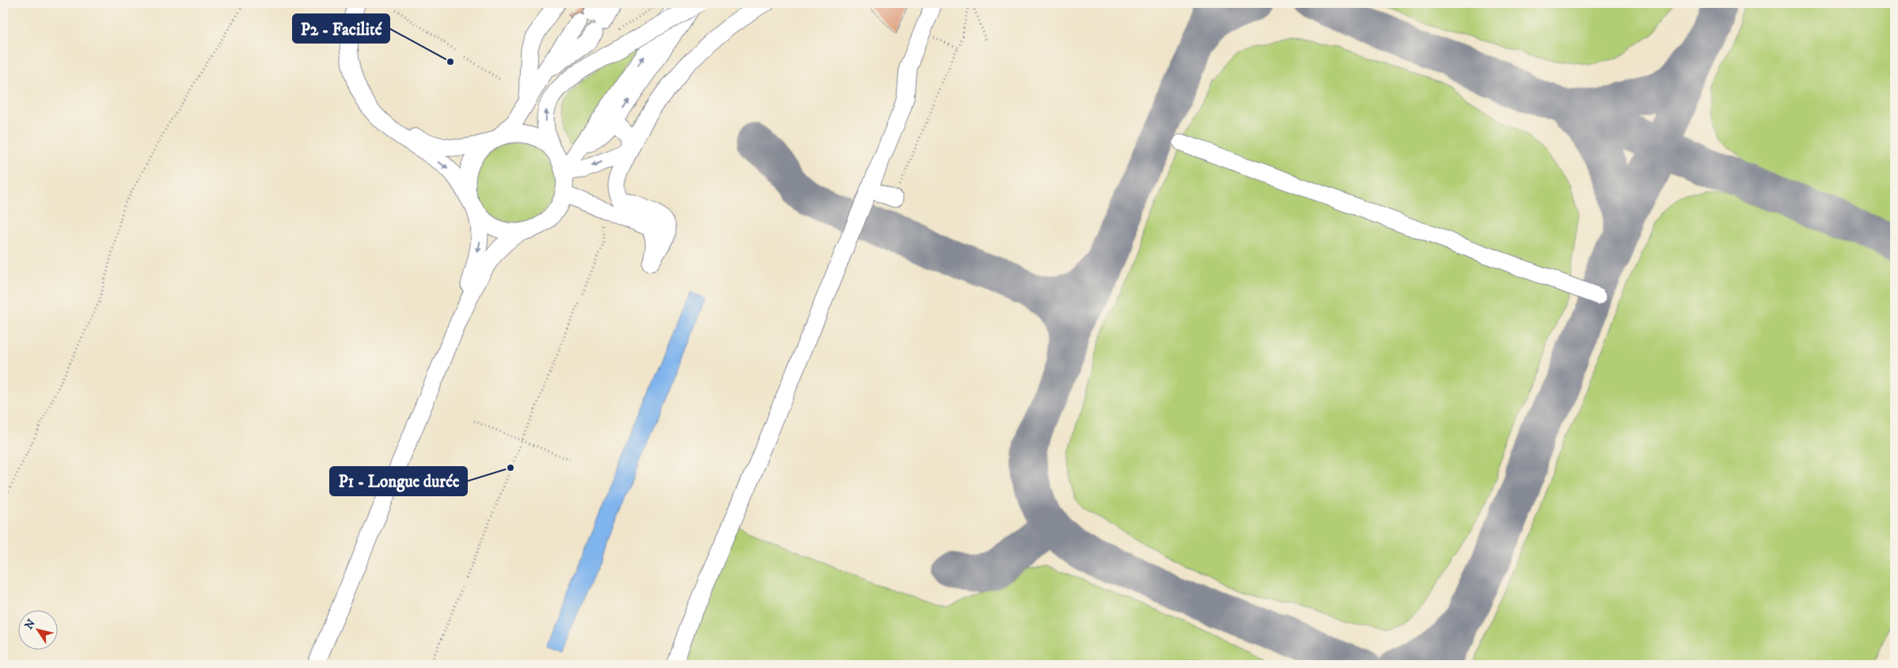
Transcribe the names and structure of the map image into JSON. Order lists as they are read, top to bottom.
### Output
{
  "places": ["P2 - Facilité", "P1 - Longue durée"],
  "north": "top left"
}
